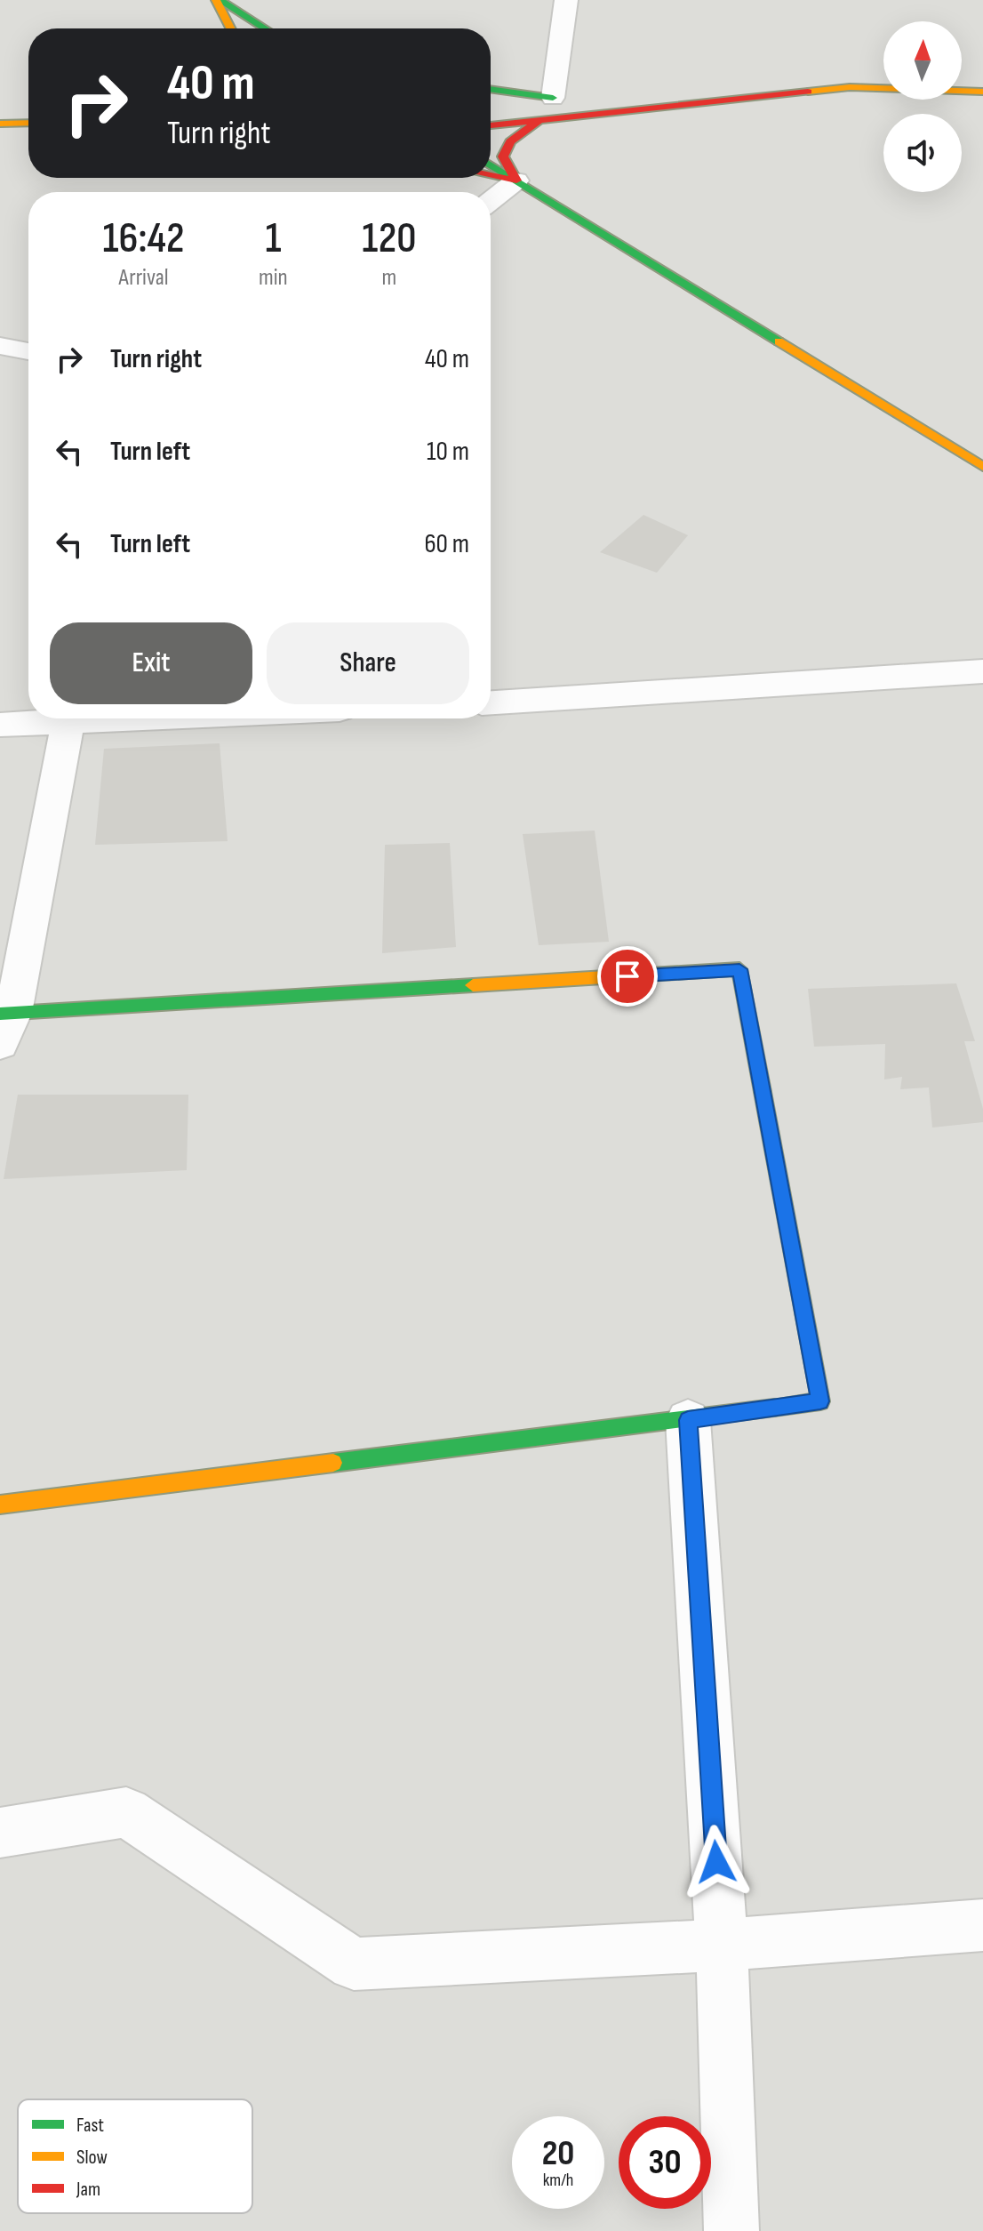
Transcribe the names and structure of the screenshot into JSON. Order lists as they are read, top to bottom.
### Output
{
  "legend": ["Fast", "Slow", "Jam"],
  "north": "top",
  "page": {
    "turn": ["40 m", "Turn right"],
    "eta": [
      "16:42",
      "Arrival",
      "1",
      "min",
      "120",
      "m"
    ],
    "list": [
      {
        "name": "Turn right",
        "value": "40 m"
      },
      {
        "name": "Turn left",
        "value": "10 m"
      },
      {
        "name": "Turn left",
        "value": "60 m"
      }
    ],
    "buttons": ["Exit", "Share"],
    "speed": "20 km/h",
    "limit": "30"
  }
}
